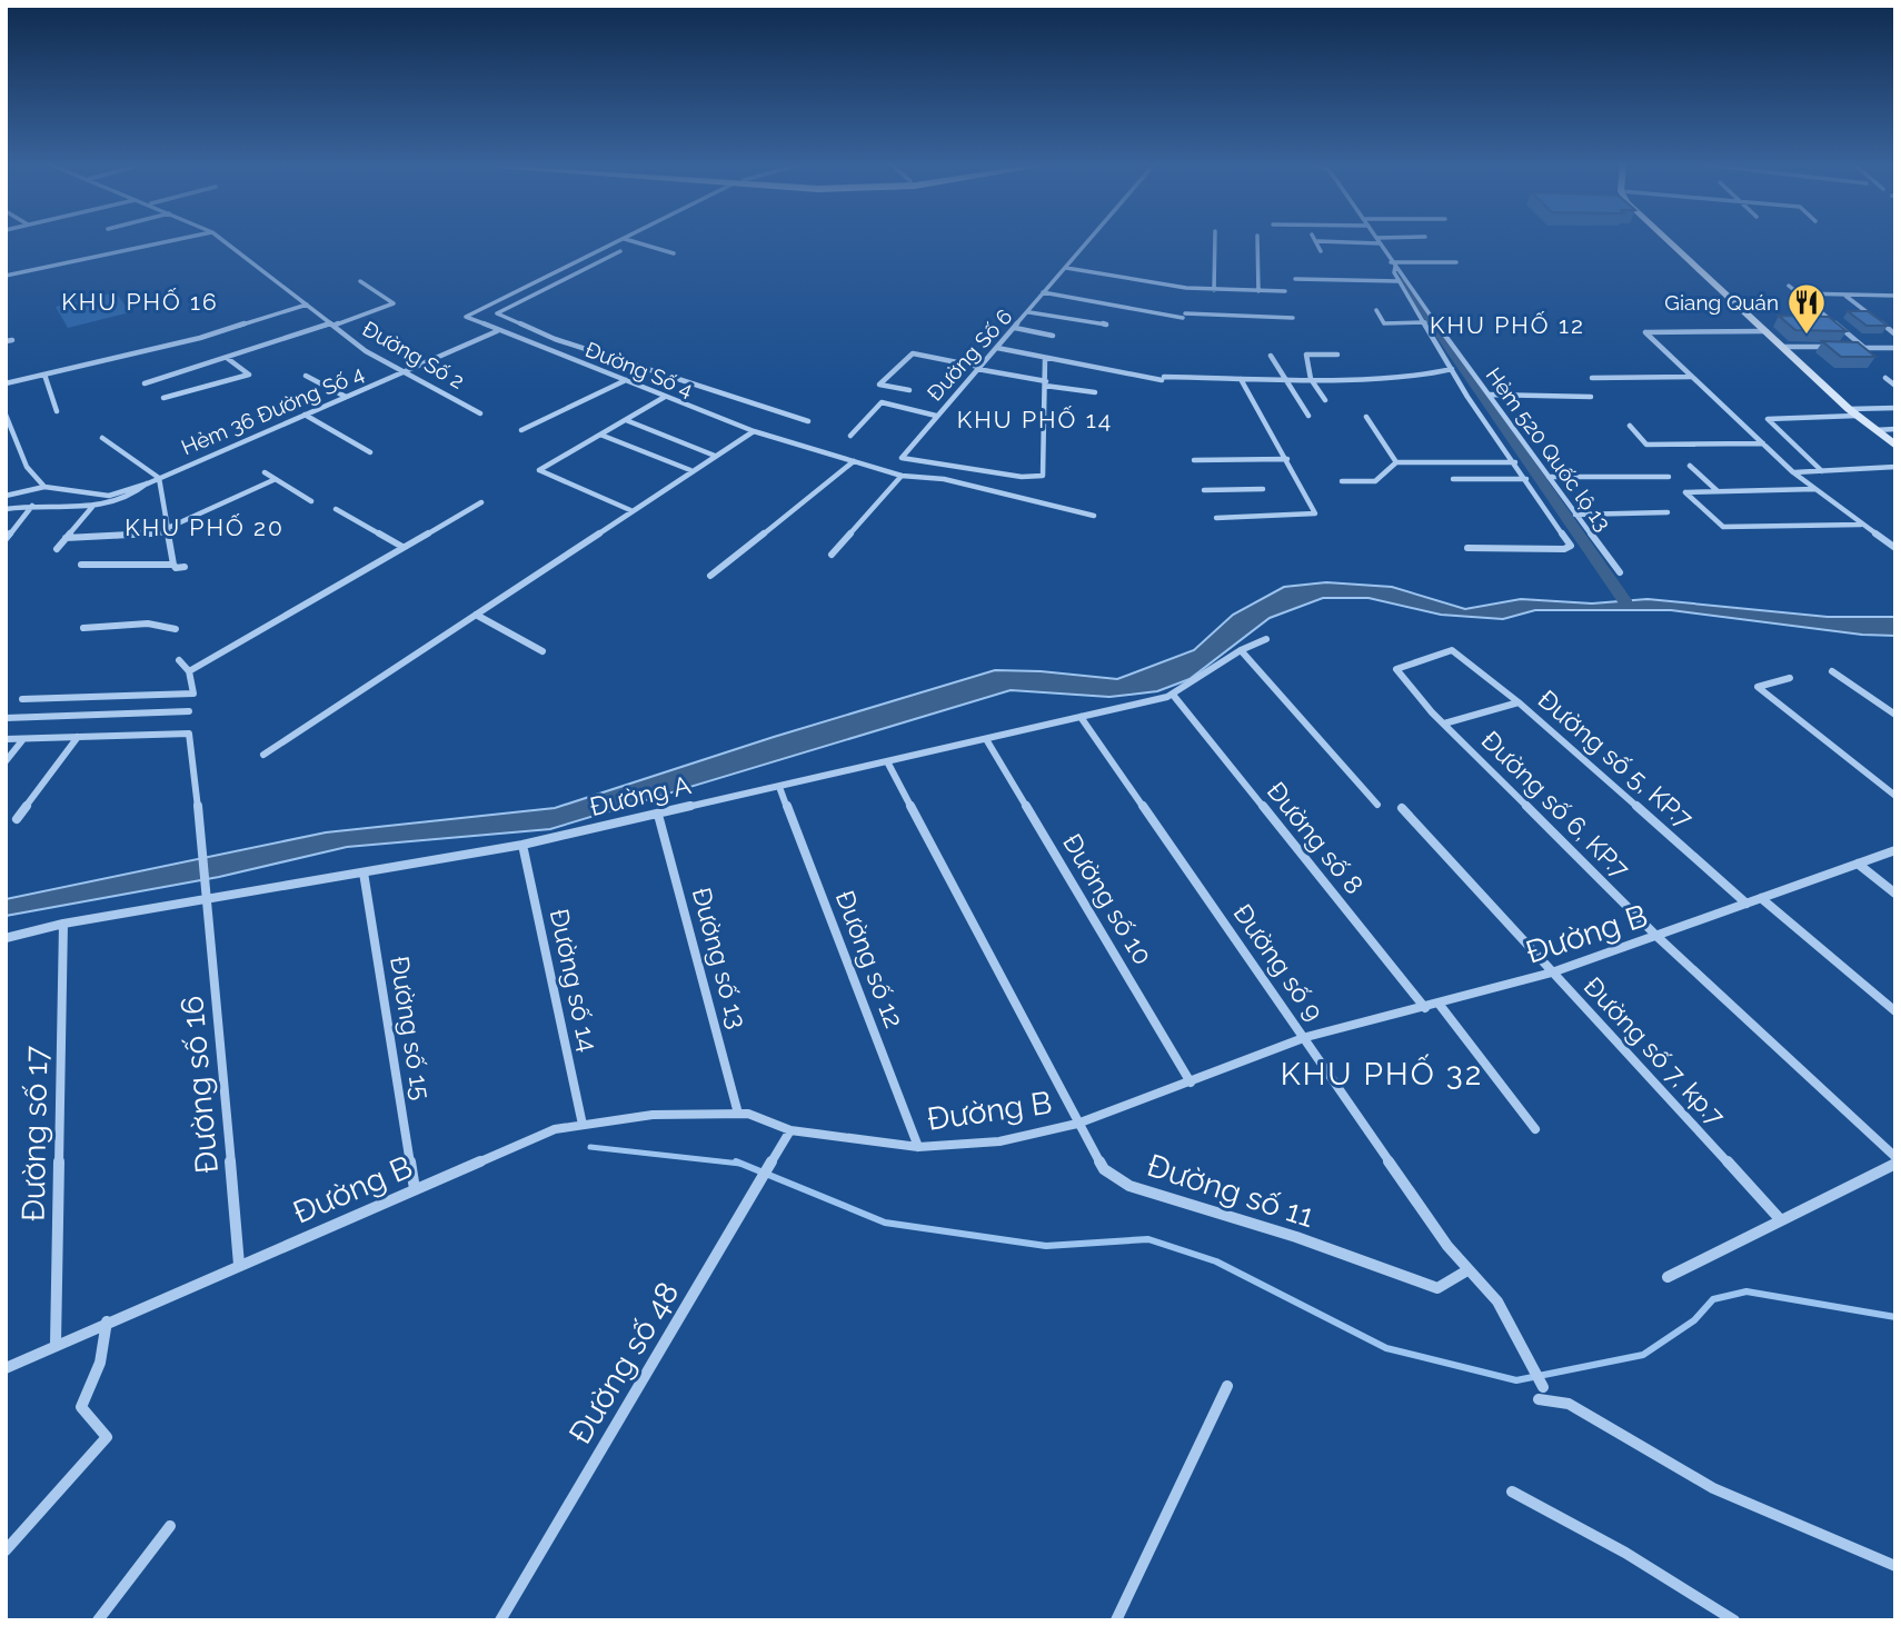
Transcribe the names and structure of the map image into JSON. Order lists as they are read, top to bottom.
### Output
{
  "streets": {
    "street": [
      "Đường Số 2",
      "Đường Số 6",
      "Đường Số 4",
      "Hẻm 36 Đường Số 4",
      "Hẻm 520 Quốc lộ 13",
      "Đường số 5, KP.7",
      "Đường A",
      "Đường số 6, KP.7",
      "Đường số 8",
      "Đường số 10",
      "Đường B",
      "Đường số 13",
      "Đường số 12",
      "Đường số 9",
      "Đường số 14",
      "Đường số 15",
      "Đường số 7, kp.7",
      "Đường số 16",
      "Đường số 17",
      "Đường số 11",
      "Đường số 48"
    ]
  },
  "crossings": [
    ["Đường Số 2", "Hẻm 36 Đường Số 4"],
    ["Đường Số 4", "Hẻm 36 Đường Số 4"],
    ["Đường số 5, KP.7", "Đường số 6, KP.7"],
    ["Đường số 5, KP.7", "Đường B"],
    ["Đường A", "Đường số 8"],
    ["Đường A", "Đường số 10"],
    ["Đường A", "Đường số 13"],
    ["Đường A", "Đường số 12"],
    ["Đường A", "Đường số 9"],
    ["Đường A", "Đường số 14"],
    ["Đường A", "Đường số 15"],
    ["Đường A", "Đường số 16"],
    ["Đường A", "Đường số 17"],
    ["Đường A", "Đường số 11"],
    ["Đường số 6, KP.7", "Đường B"],
    ["Đường số 8", "Đường B"],
    ["Đường số 10", "Đường B"],
    ["Đường B", "Đường số 13"],
    ["Đường B", "Đường số 12"],
    ["Đường B", "Đường số 9"],
    ["Đường B", "Đường số 14"],
    ["Đường B", "Đường số 15"],
    ["Đường B", "Đường số 7, kp.7"],
    ["Đường B", "Đường số 16"],
    ["Đường B", "Đường số 17"],
    ["Đường B", "Đường số 11"],
    ["Đường B", "Đường số 48"],
    ["Đường số 9", "Đường số 11"]
  ],
  "districts": [
    "KHU PHỐ 16",
    "KHU PHỐ 12",
    "KHU PHỐ 14",
    "KHU PHỐ 20",
    "KHU PHỐ 32"
  ],
  "places": {
    "restaurant": ["Giang Quán"]
  }
}
